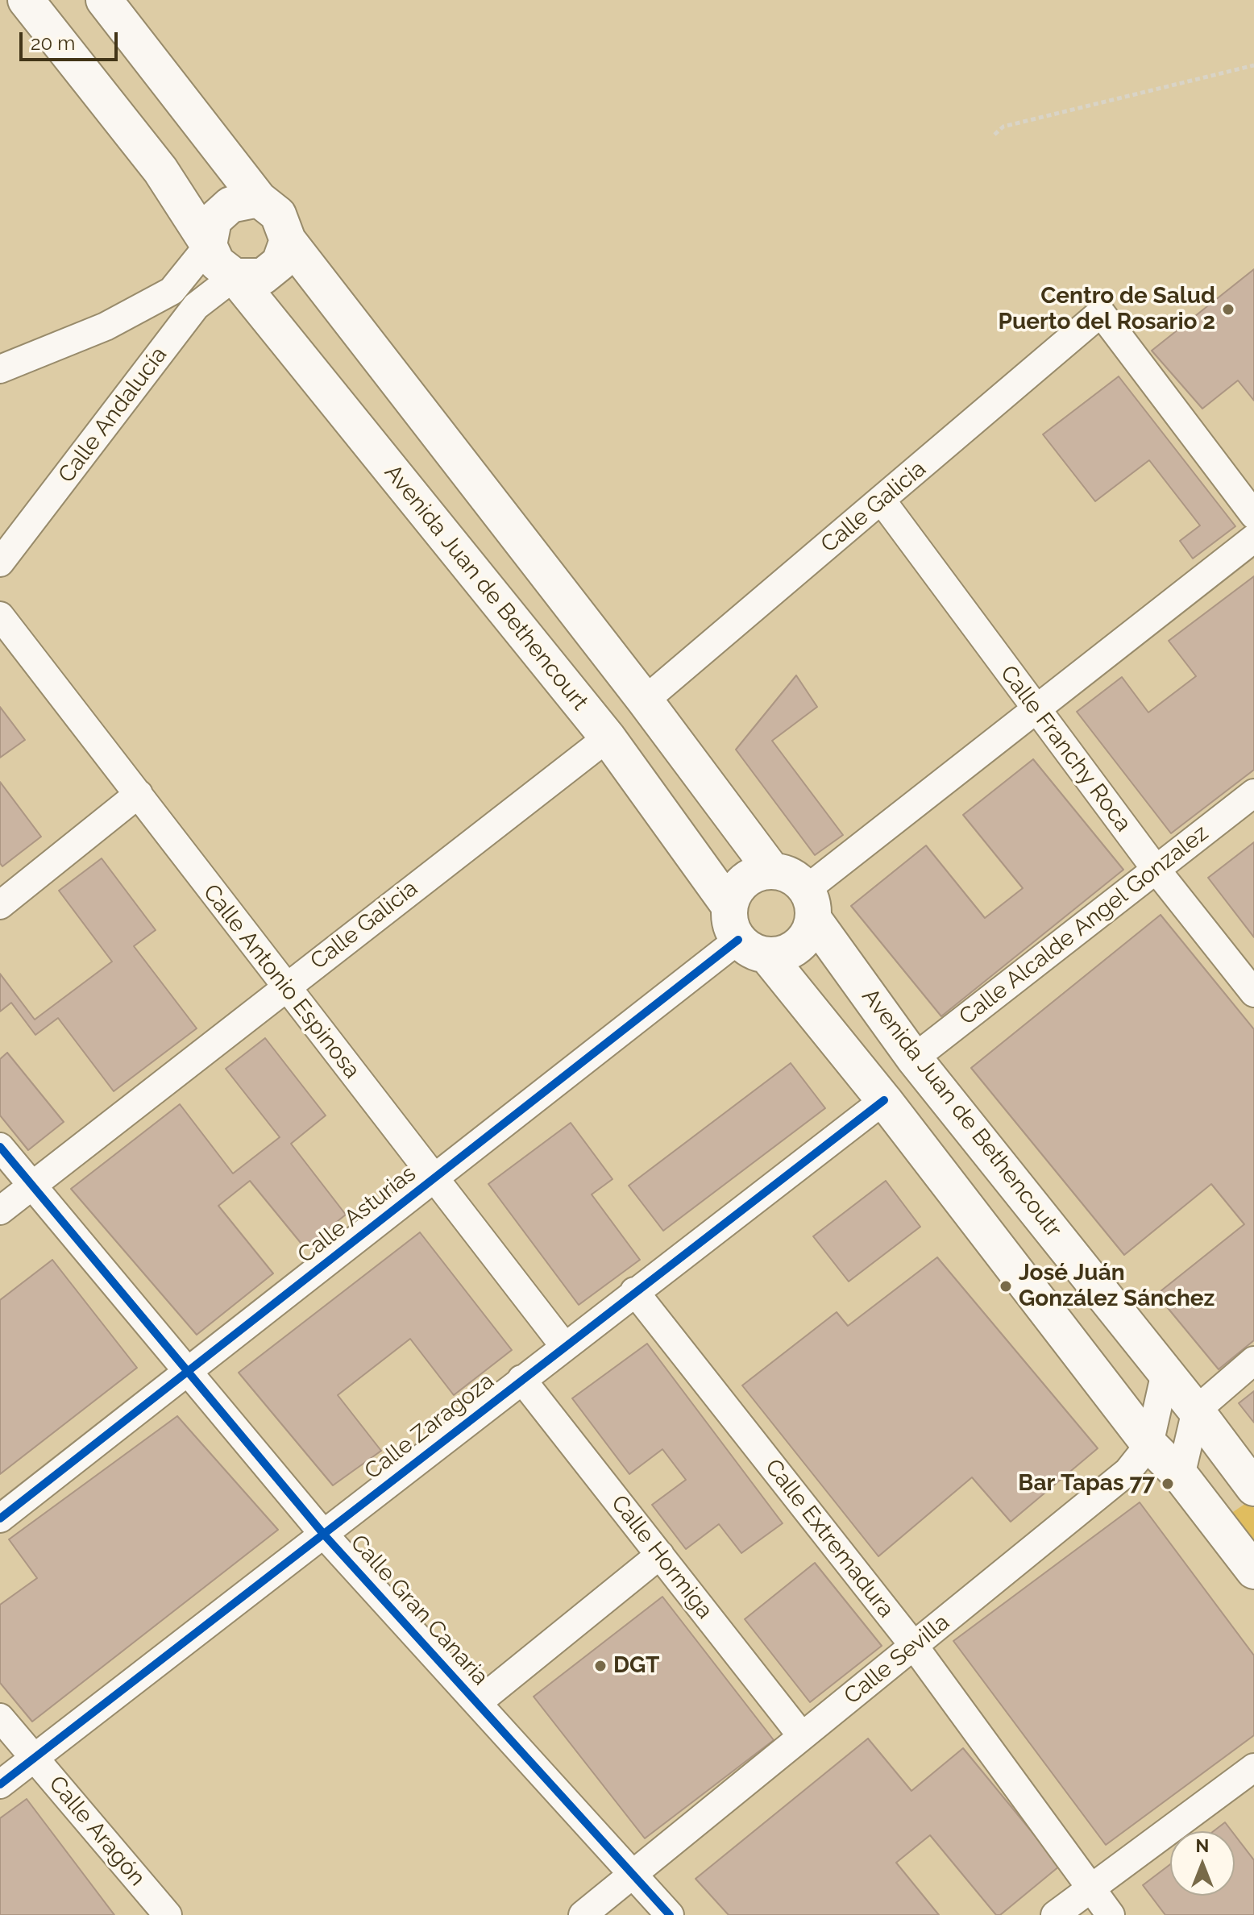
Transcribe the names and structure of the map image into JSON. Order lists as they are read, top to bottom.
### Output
{
  "streets": {
    "main road": ["Avenida Juan de Bethencourt", "Avenida Juan de Bethencoutr"],
    "street": [
      "Calle Andalucía",
      "Calle Galicia",
      "Calle Franchy Roca",
      "Calle Alcalde Angel Gonzalez",
      "Calle Antonio Espinosa",
      "Calle Asturias",
      "Calle Zaragoza",
      "Calle Extremadura",
      "Calle Hormiga",
      "Calle Gran Canaria",
      "Calle Sevilla",
      "Calle Aragón"
    ]
  },
  "crossings": [
    ["Calle Andalucía", "Avenida Juan de Bethencourt"],
    ["Calle Galicia", "Avenida Juan de Bethencourt"],
    ["Calle Galicia", "Calle Franchy Roca"],
    ["Calle Galicia", "Calle Antonio Espinosa"],
    ["Calle Galicia", "Calle Gran Canaria"],
    ["Avenida Juan de Bethencourt", "Avenida Juan de Bethencoutr"],
    ["Avenida Juan de Bethencourt", "Calle Asturias"],
    ["Calle Franchy Roca", "Calle Alcalde Angel Gonzalez"],
    ["Calle Alcalde Angel Gonzalez", "Avenida Juan de Bethencoutr"],
    ["Calle Antonio Espinosa", "Calle Asturias"],
    ["Calle Antonio Espinosa", "Calle Zaragoza"],
    ["Avenida Juan de Bethencoutr", "Calle Asturias"],
    ["Avenida Juan de Bethencoutr", "Calle Sevilla"],
    ["Calle Asturias", "Calle Gran Canaria"],
    ["Calle Zaragoza", "Calle Extremadura"],
    ["Calle Zaragoza", "Calle Hormiga"],
    ["Calle Zaragoza", "Calle Gran Canaria"],
    ["Calle Zaragoza", "Calle Aragón"],
    ["Calle Extremadura", "Calle Sevilla"],
    ["Calle Hormiga", "Calle Sevilla"],
    ["Calle Gran Canaria", "Calle Sevilla"]
  ],
  "places": [
    "Centro de Salud Puerto del Rosario 2",
    "José Juán González Sánchez",
    "Bar Tapas 77",
    "DGT"
  ],
  "scale_bar": "20 m",
  "north": "top"
}
